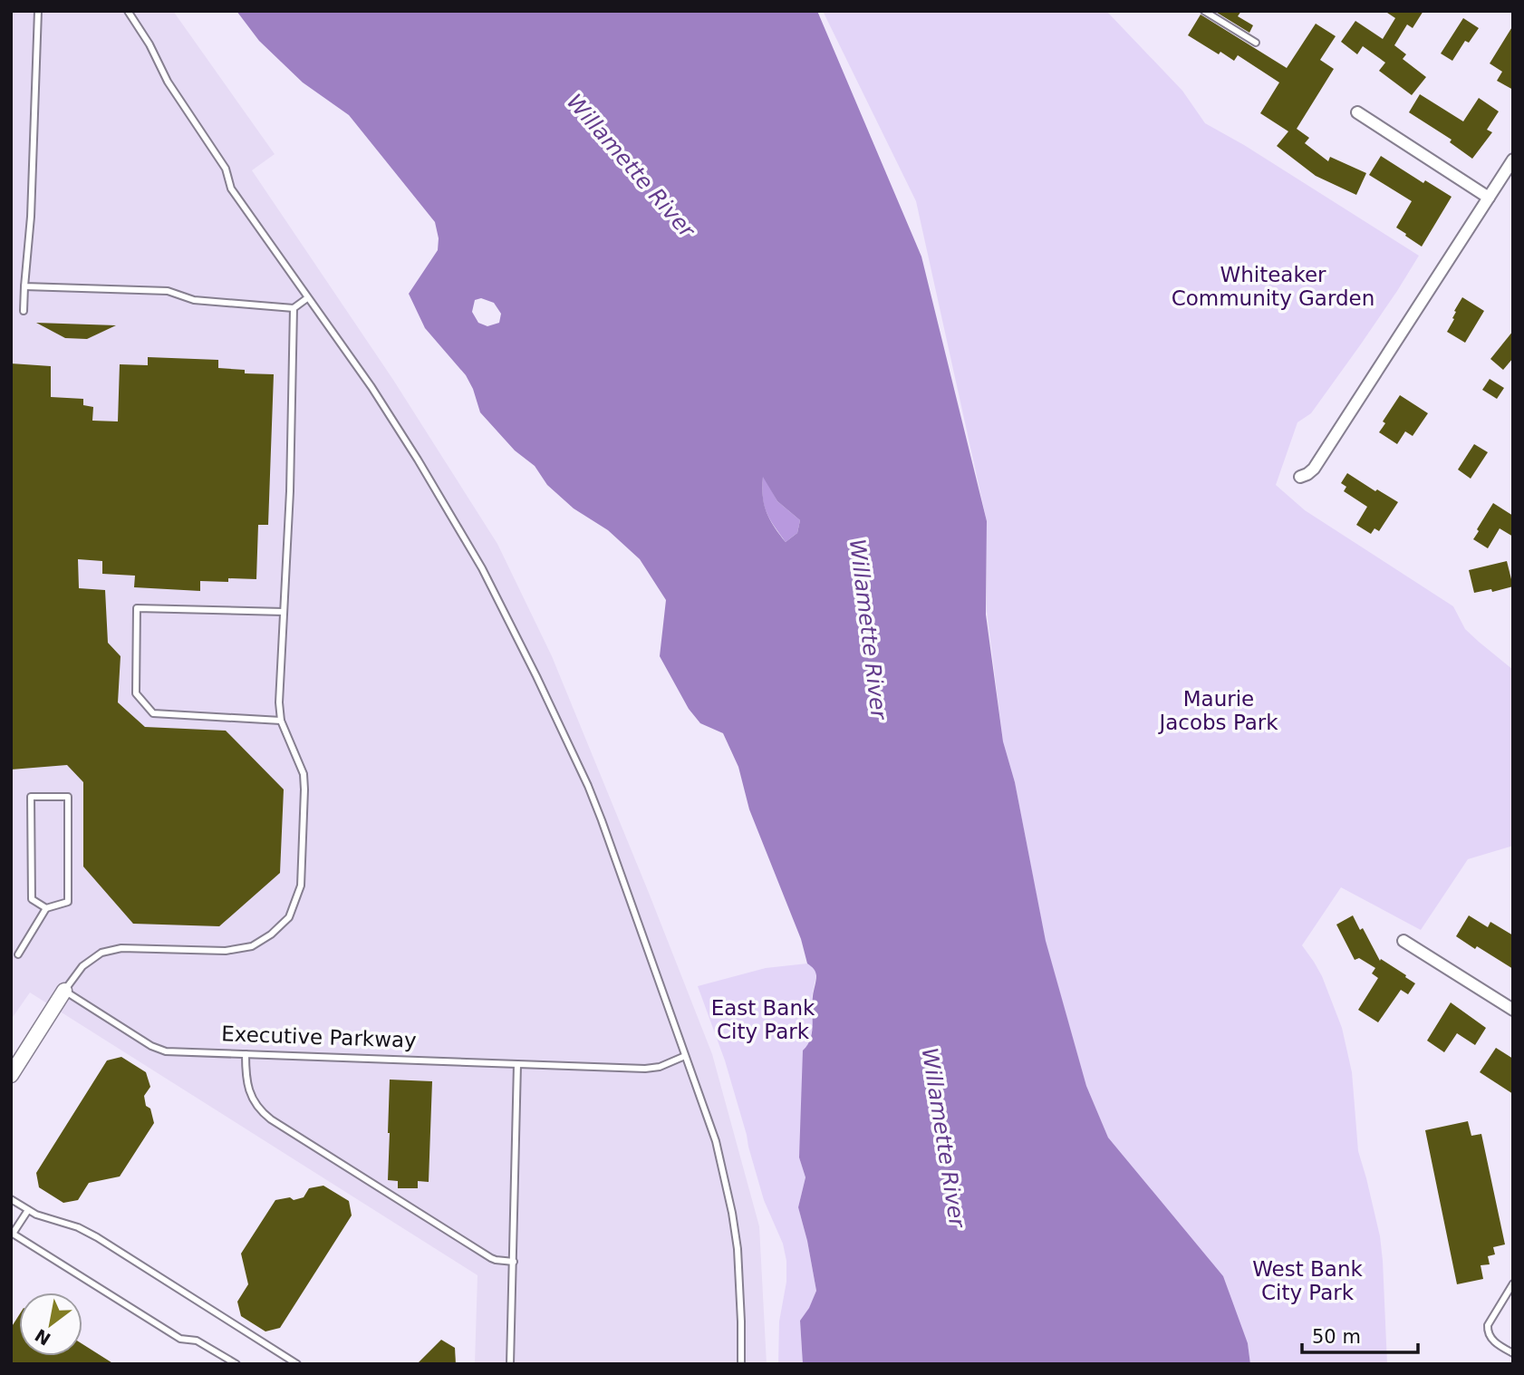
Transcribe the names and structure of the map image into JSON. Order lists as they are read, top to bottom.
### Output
{
  "streets": {
    "lane": ["Executive Parkway"]
  },
  "water": ["Willamette River"],
  "parks": [
    "Whiteaker Community Garden",
    "Maurie Jacobs Park",
    "East Bank City Park",
    "West Bank City Park"
  ],
  "scale_bar": "50 m",
  "north": "bottom left"
}
